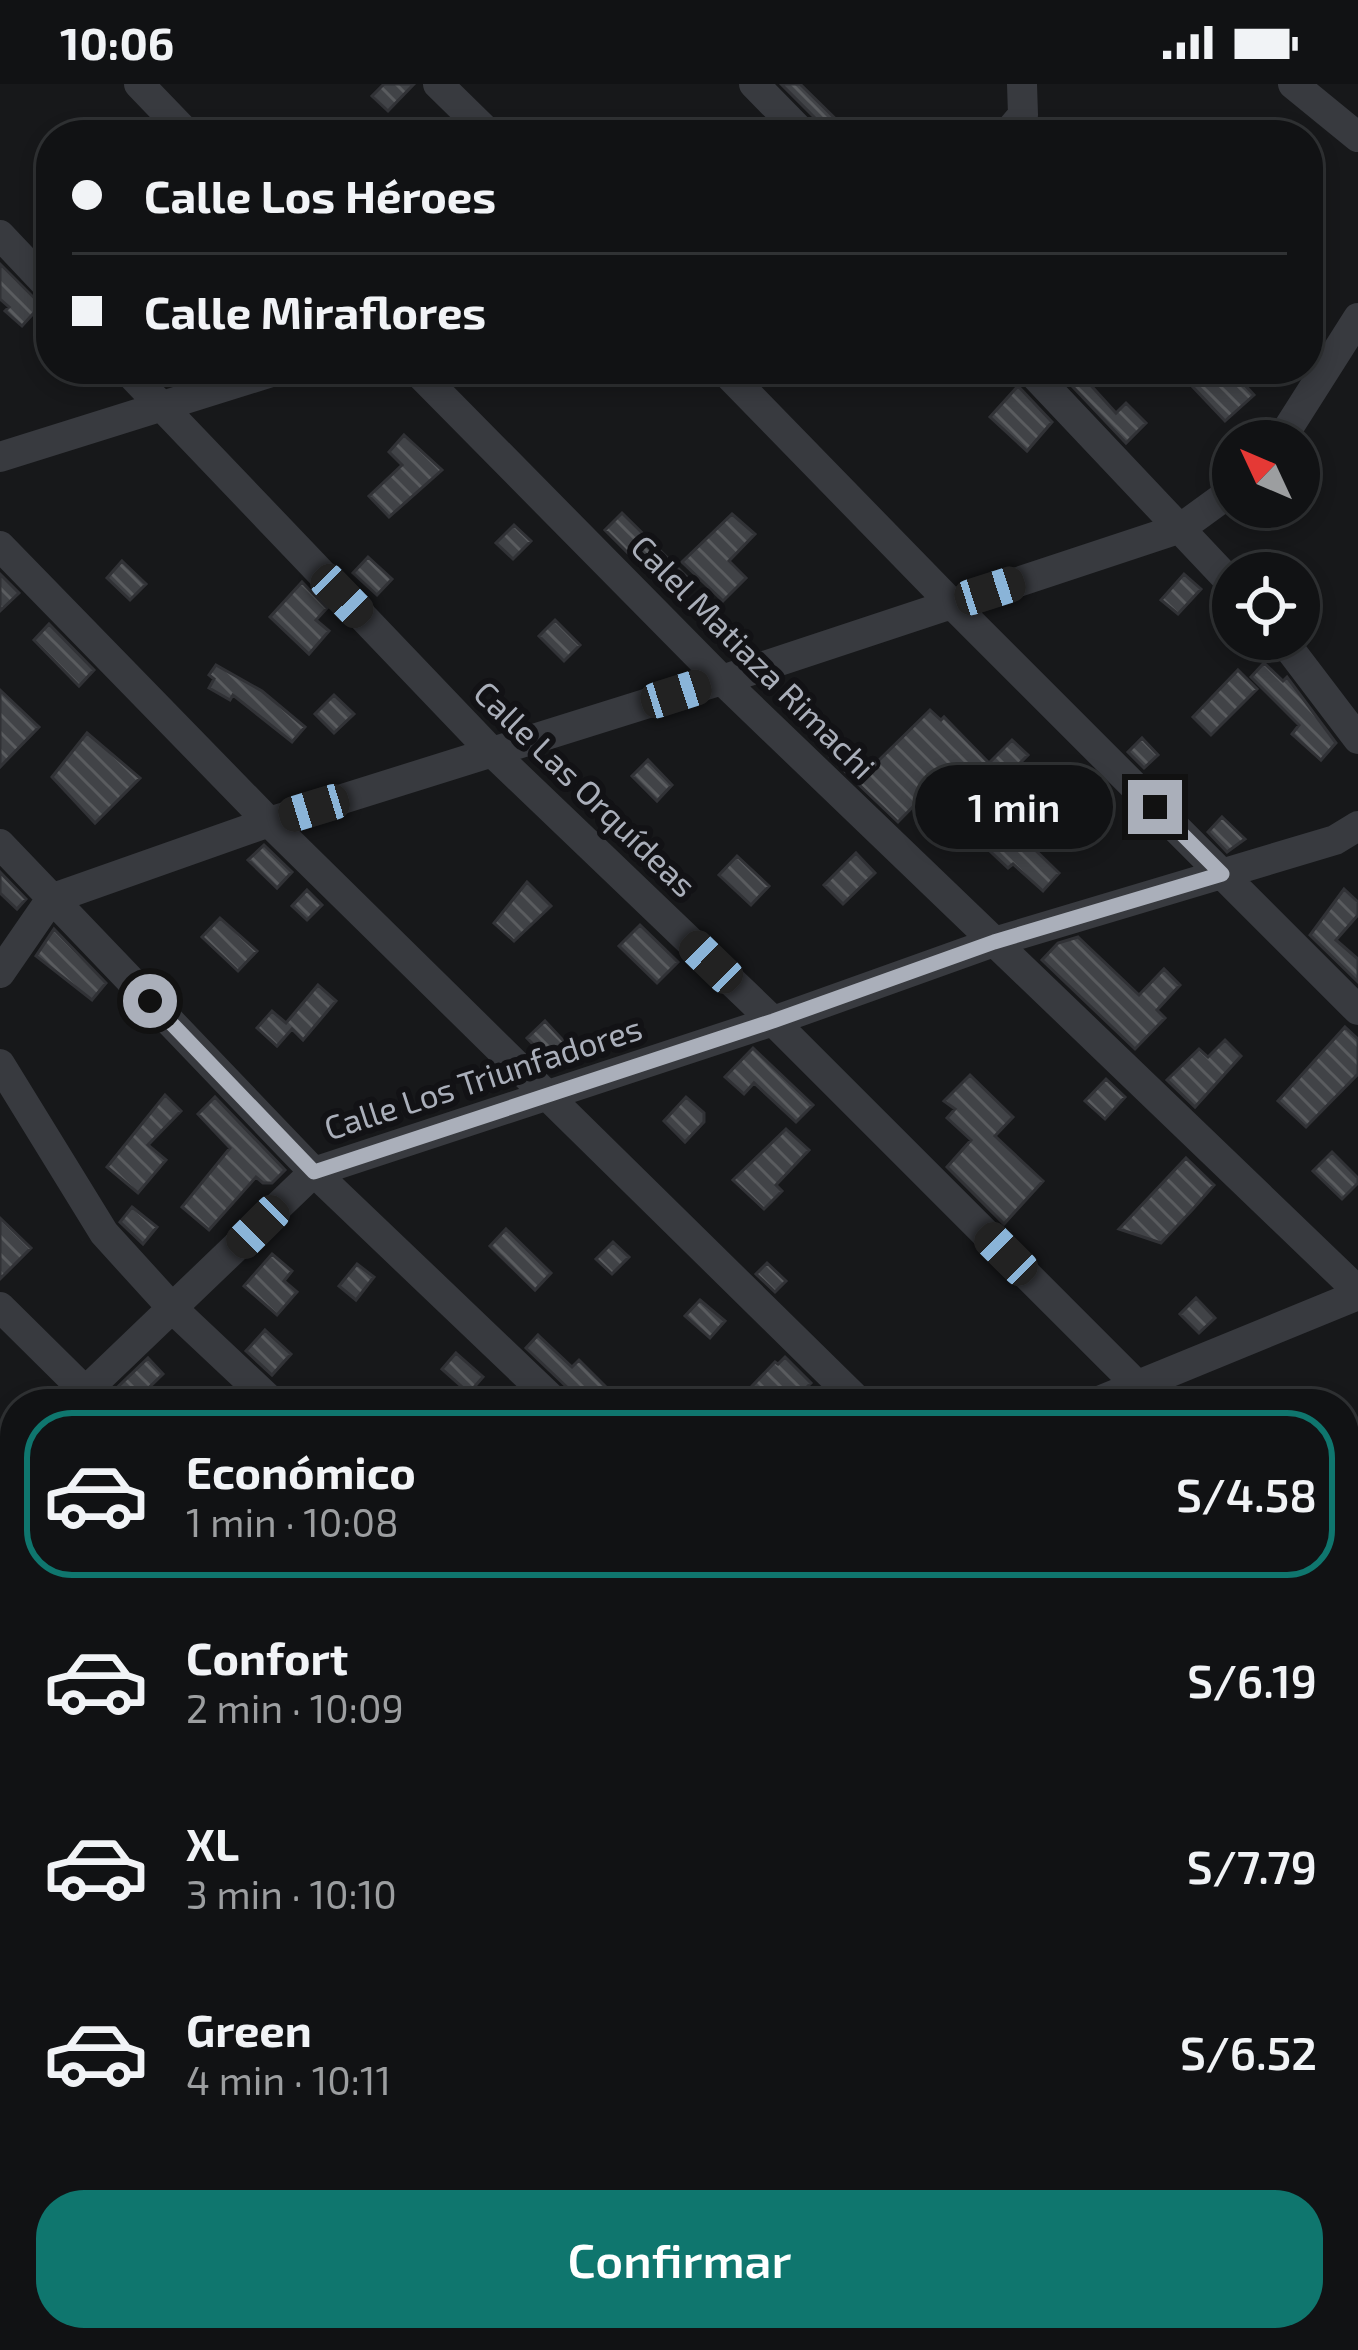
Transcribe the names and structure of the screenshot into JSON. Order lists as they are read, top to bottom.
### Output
{
  "streets": {
    "street": ["Calel Matiaza Rimachi", "Calle Las Orquídeas", "Calle Los Triunfadores"]
  },
  "crossings": [
    ["Calel Matiaza Rimachi", "Calle Los Triunfadores"],
    ["Calle Las Orquídeas", "Calle Los Triunfadores"]
  ],
  "north": "top left",
  "page": {
    "status": "10:06",
    "banner": ["Calle Los Héroes", "Calle Miraflores"],
    "bubble": "1 min",
    "list": [
      {
        "name": "Económico",
        "note": "1 min · 10:08",
        "value": "S/4.58"
      },
      {
        "name": "Confort",
        "note": "2 min · 10:09",
        "value": "S/6.19"
      },
      {
        "name": "XL",
        "note": "3 min · 10:10",
        "value": "S/7.79"
      },
      {
        "name": "Green",
        "note": "4 min · 10:11",
        "value": "S/6.52"
      }
    ],
    "buttons": "Confirmar"
  }
}
